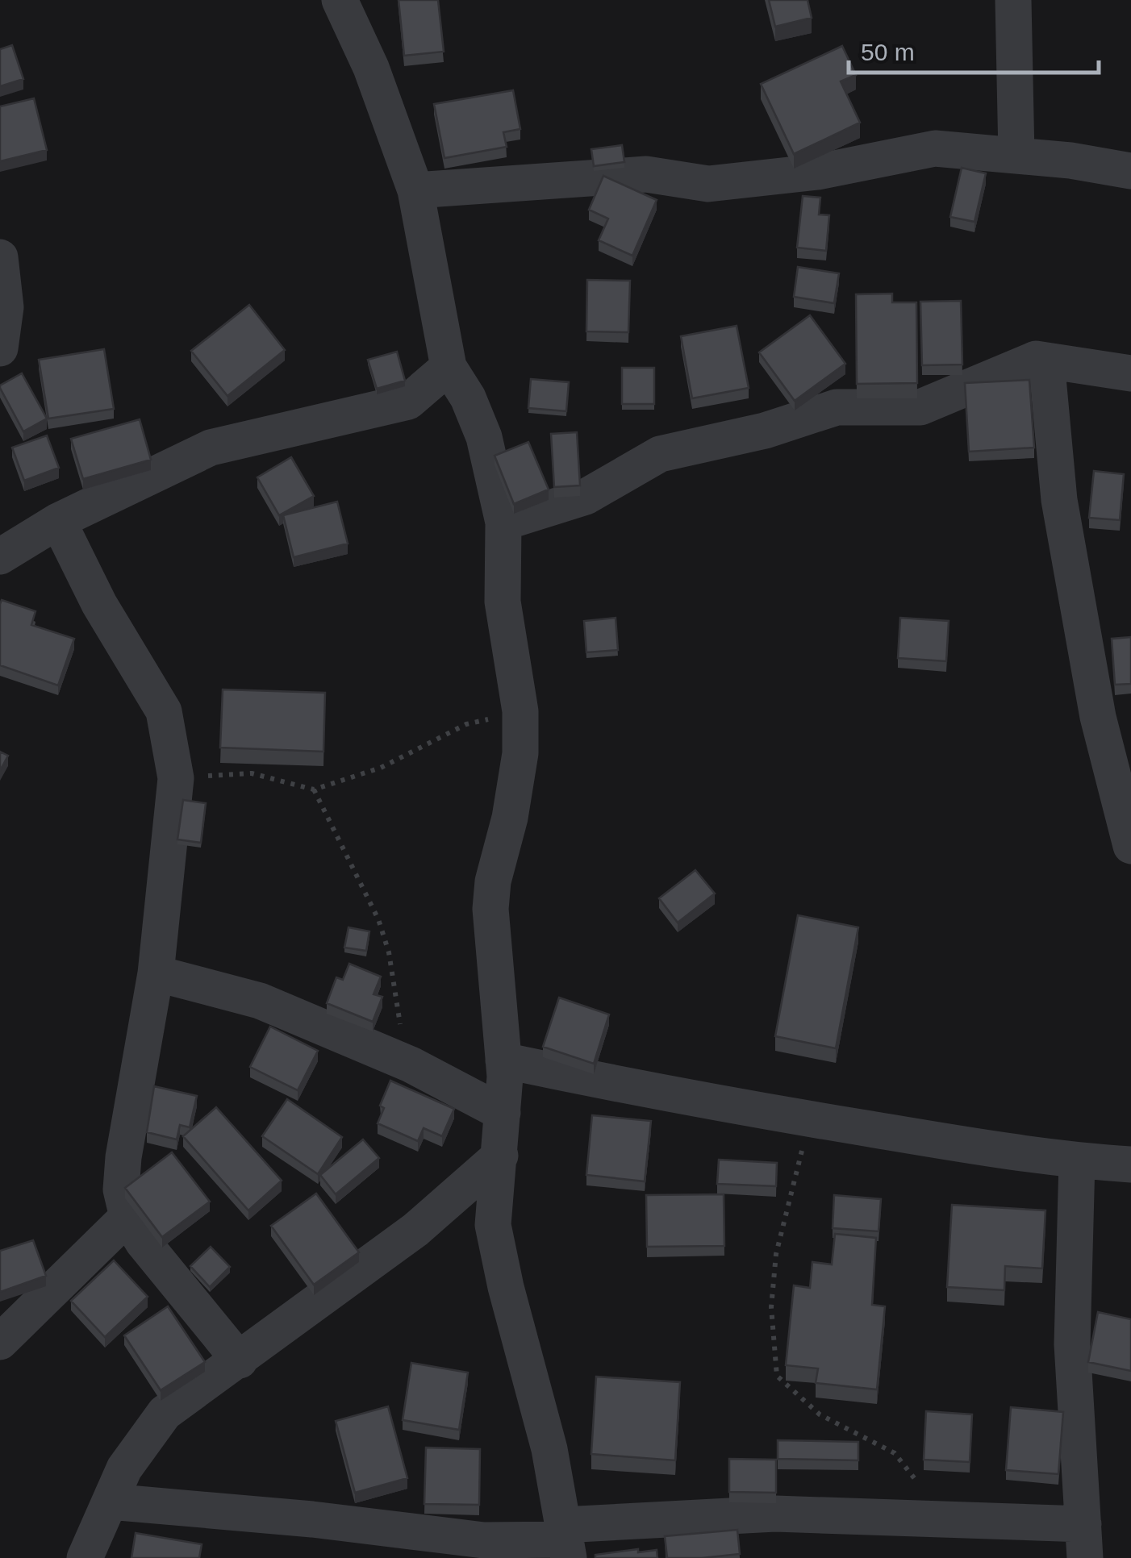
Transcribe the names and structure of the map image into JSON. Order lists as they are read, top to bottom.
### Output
{
  "scale_bar": "50 m"
}
